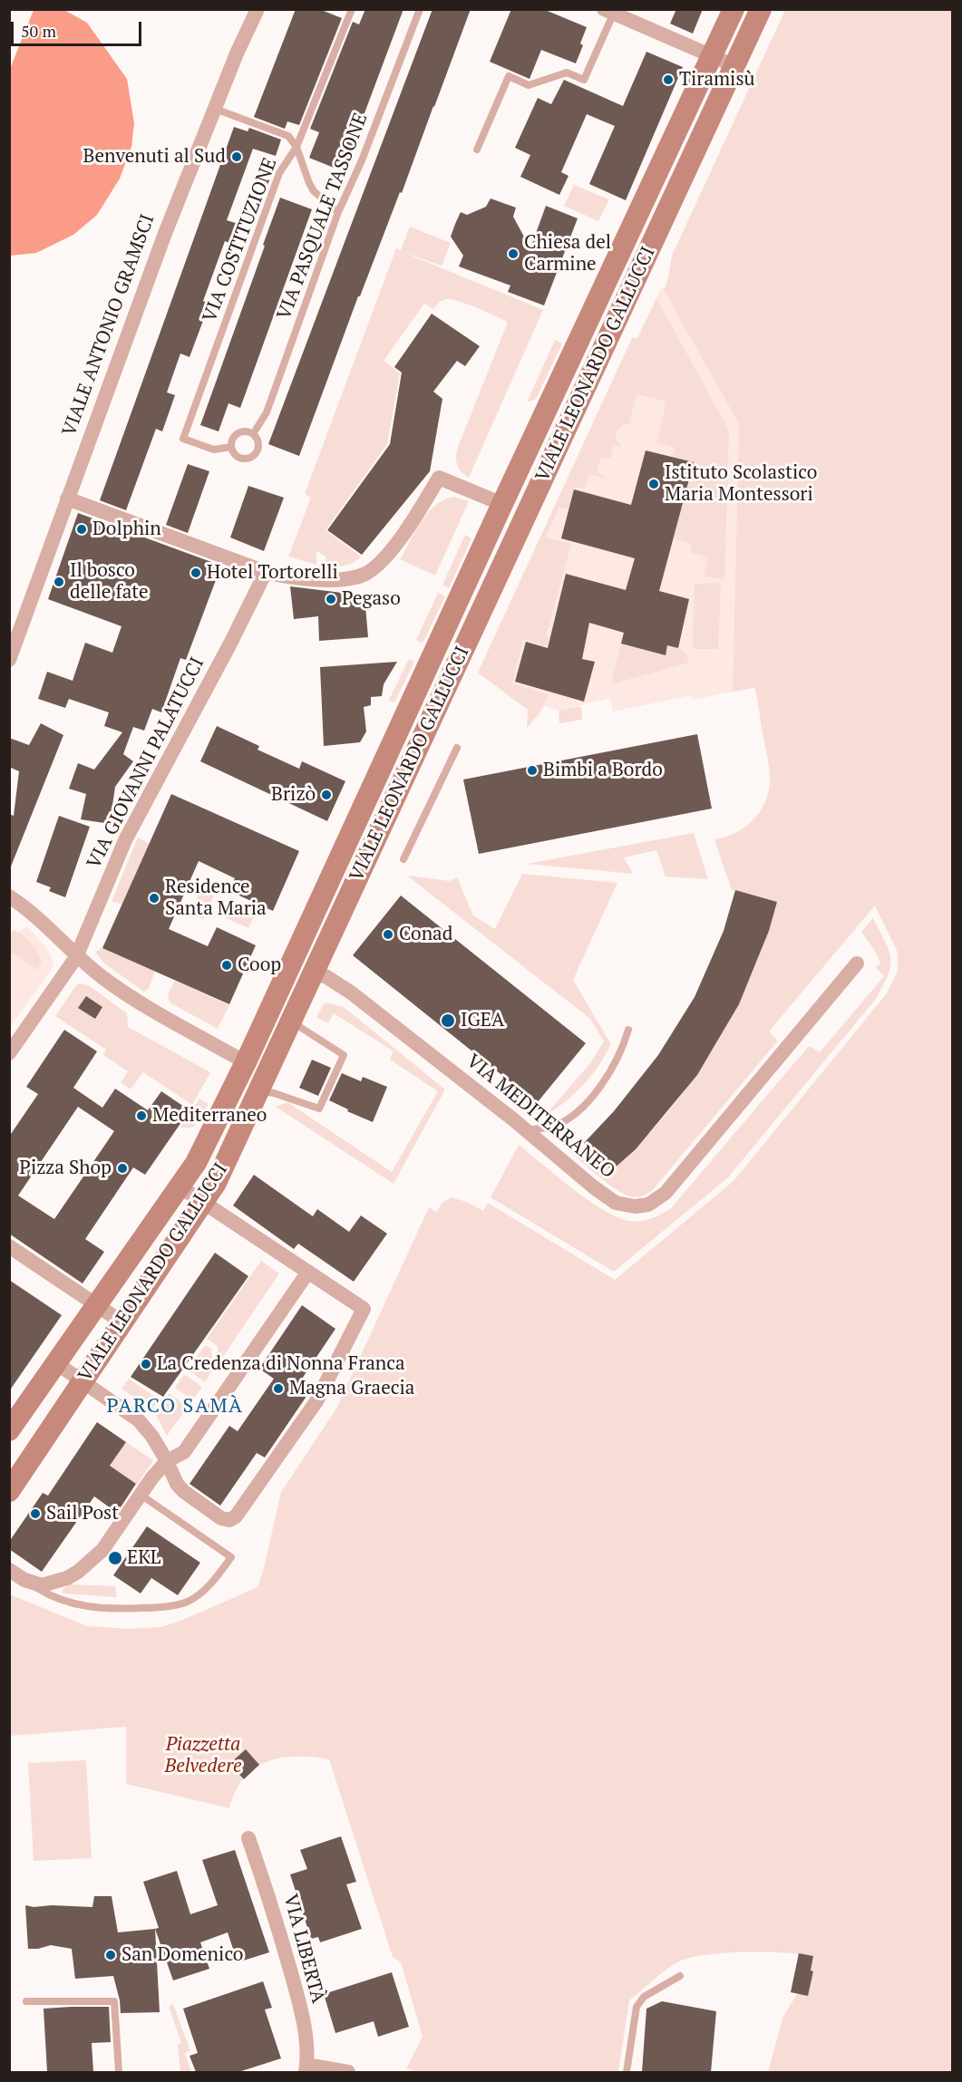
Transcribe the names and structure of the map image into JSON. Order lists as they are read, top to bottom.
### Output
{
  "streets": {
    "street": [
      "VIALE ANTONIO GRAMSCI",
      "VIALE LEONARDO GALLUCCI",
      "VIA GIOVANNI PALATUCCI",
      "VIA MEDITERRANEO",
      "VIA LIBERTÀ"
    ],
    "lane": ["VIA PASQUALE TASSONE", "VIA COSTITUZIONE"]
  },
  "crossings": [
    ["VIA PASQUALE TASSONE", "VIA COSTITUZIONE"],
    ["VIALE LEONARDO GALLUCCI", "VIA MEDITERRANEO"]
  ],
  "districts": ["PARCO SAMÀ"],
  "parks": ["Piazzetta Belvedere"],
  "places": [
    "Tiramisù",
    "Benvenuti al Sud",
    "Chiesa del Carmine",
    "Istituto Scolastico Maria Montessori",
    "Dolphin",
    "Hotel Tortorelli",
    "Il bosco delle fate",
    "Pegaso",
    "Bimbi a Bordo",
    "Brizò",
    "Residence Santa Maria",
    "Conad",
    "Coop",
    "IGEA",
    "Mediterraneo",
    "Pizza Shop",
    "La Credenza di Nonna Franca",
    "Magna Graecia",
    "Sail Post",
    "EKL",
    "San Domenico"
  ],
  "scale_bar": "50 m"
}
